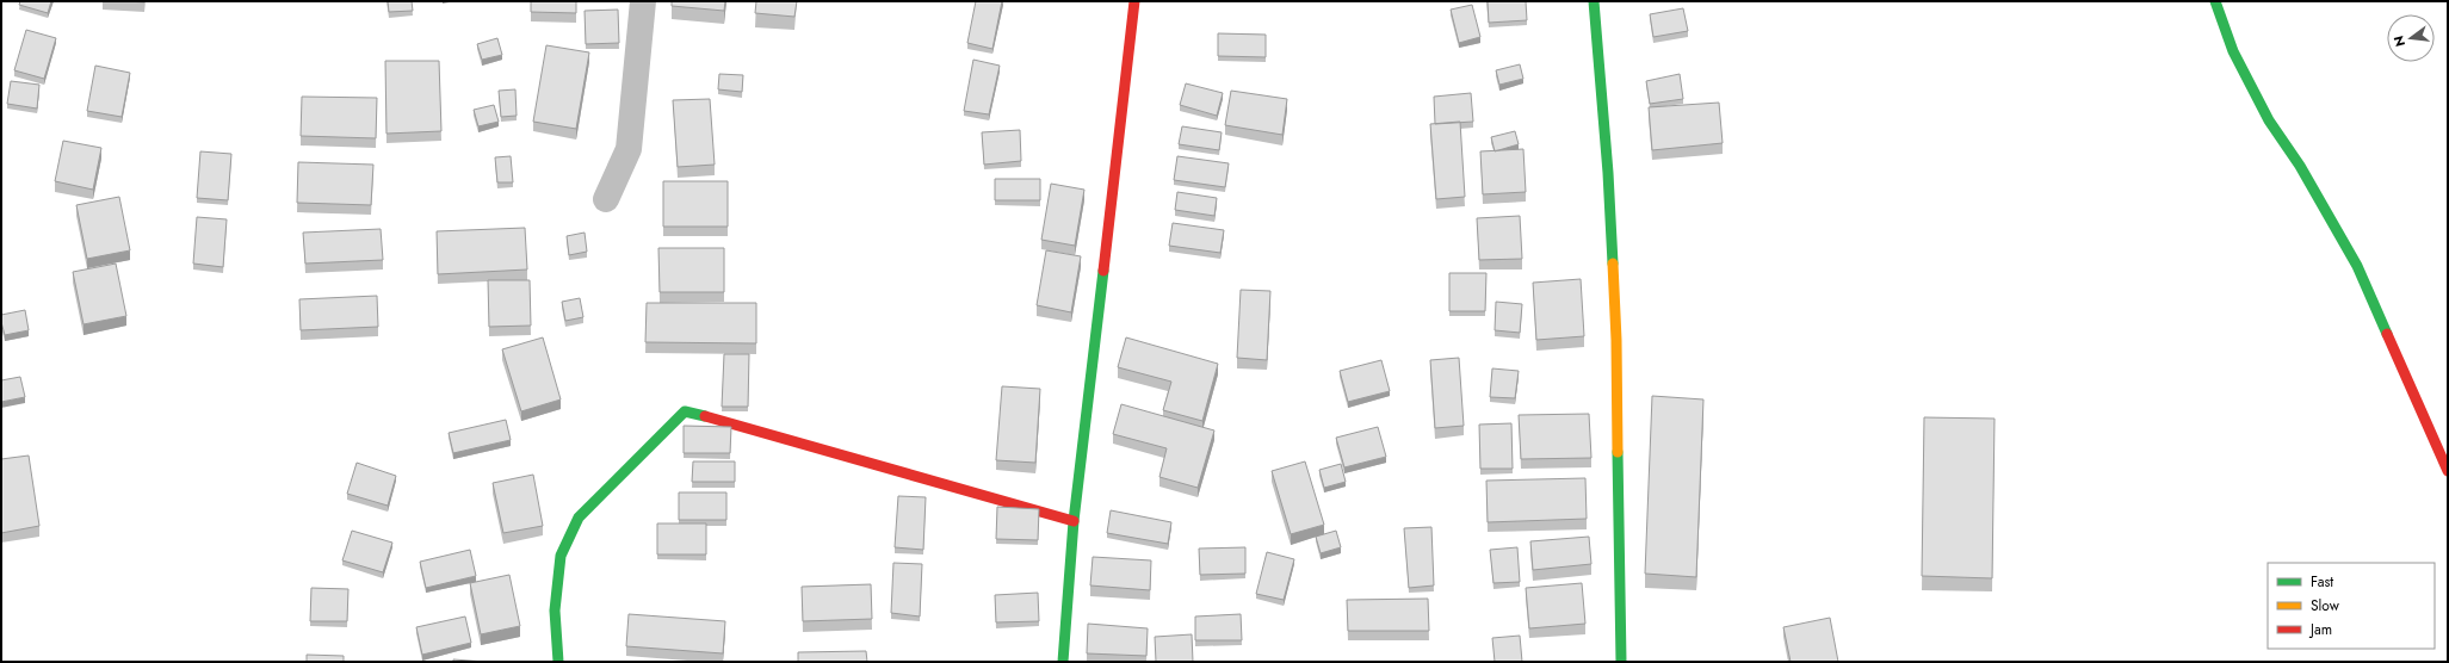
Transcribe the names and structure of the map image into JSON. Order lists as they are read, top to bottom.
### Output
{
  "legend": ["Fast", "Slow", "Jam"],
  "north": "left"
}
